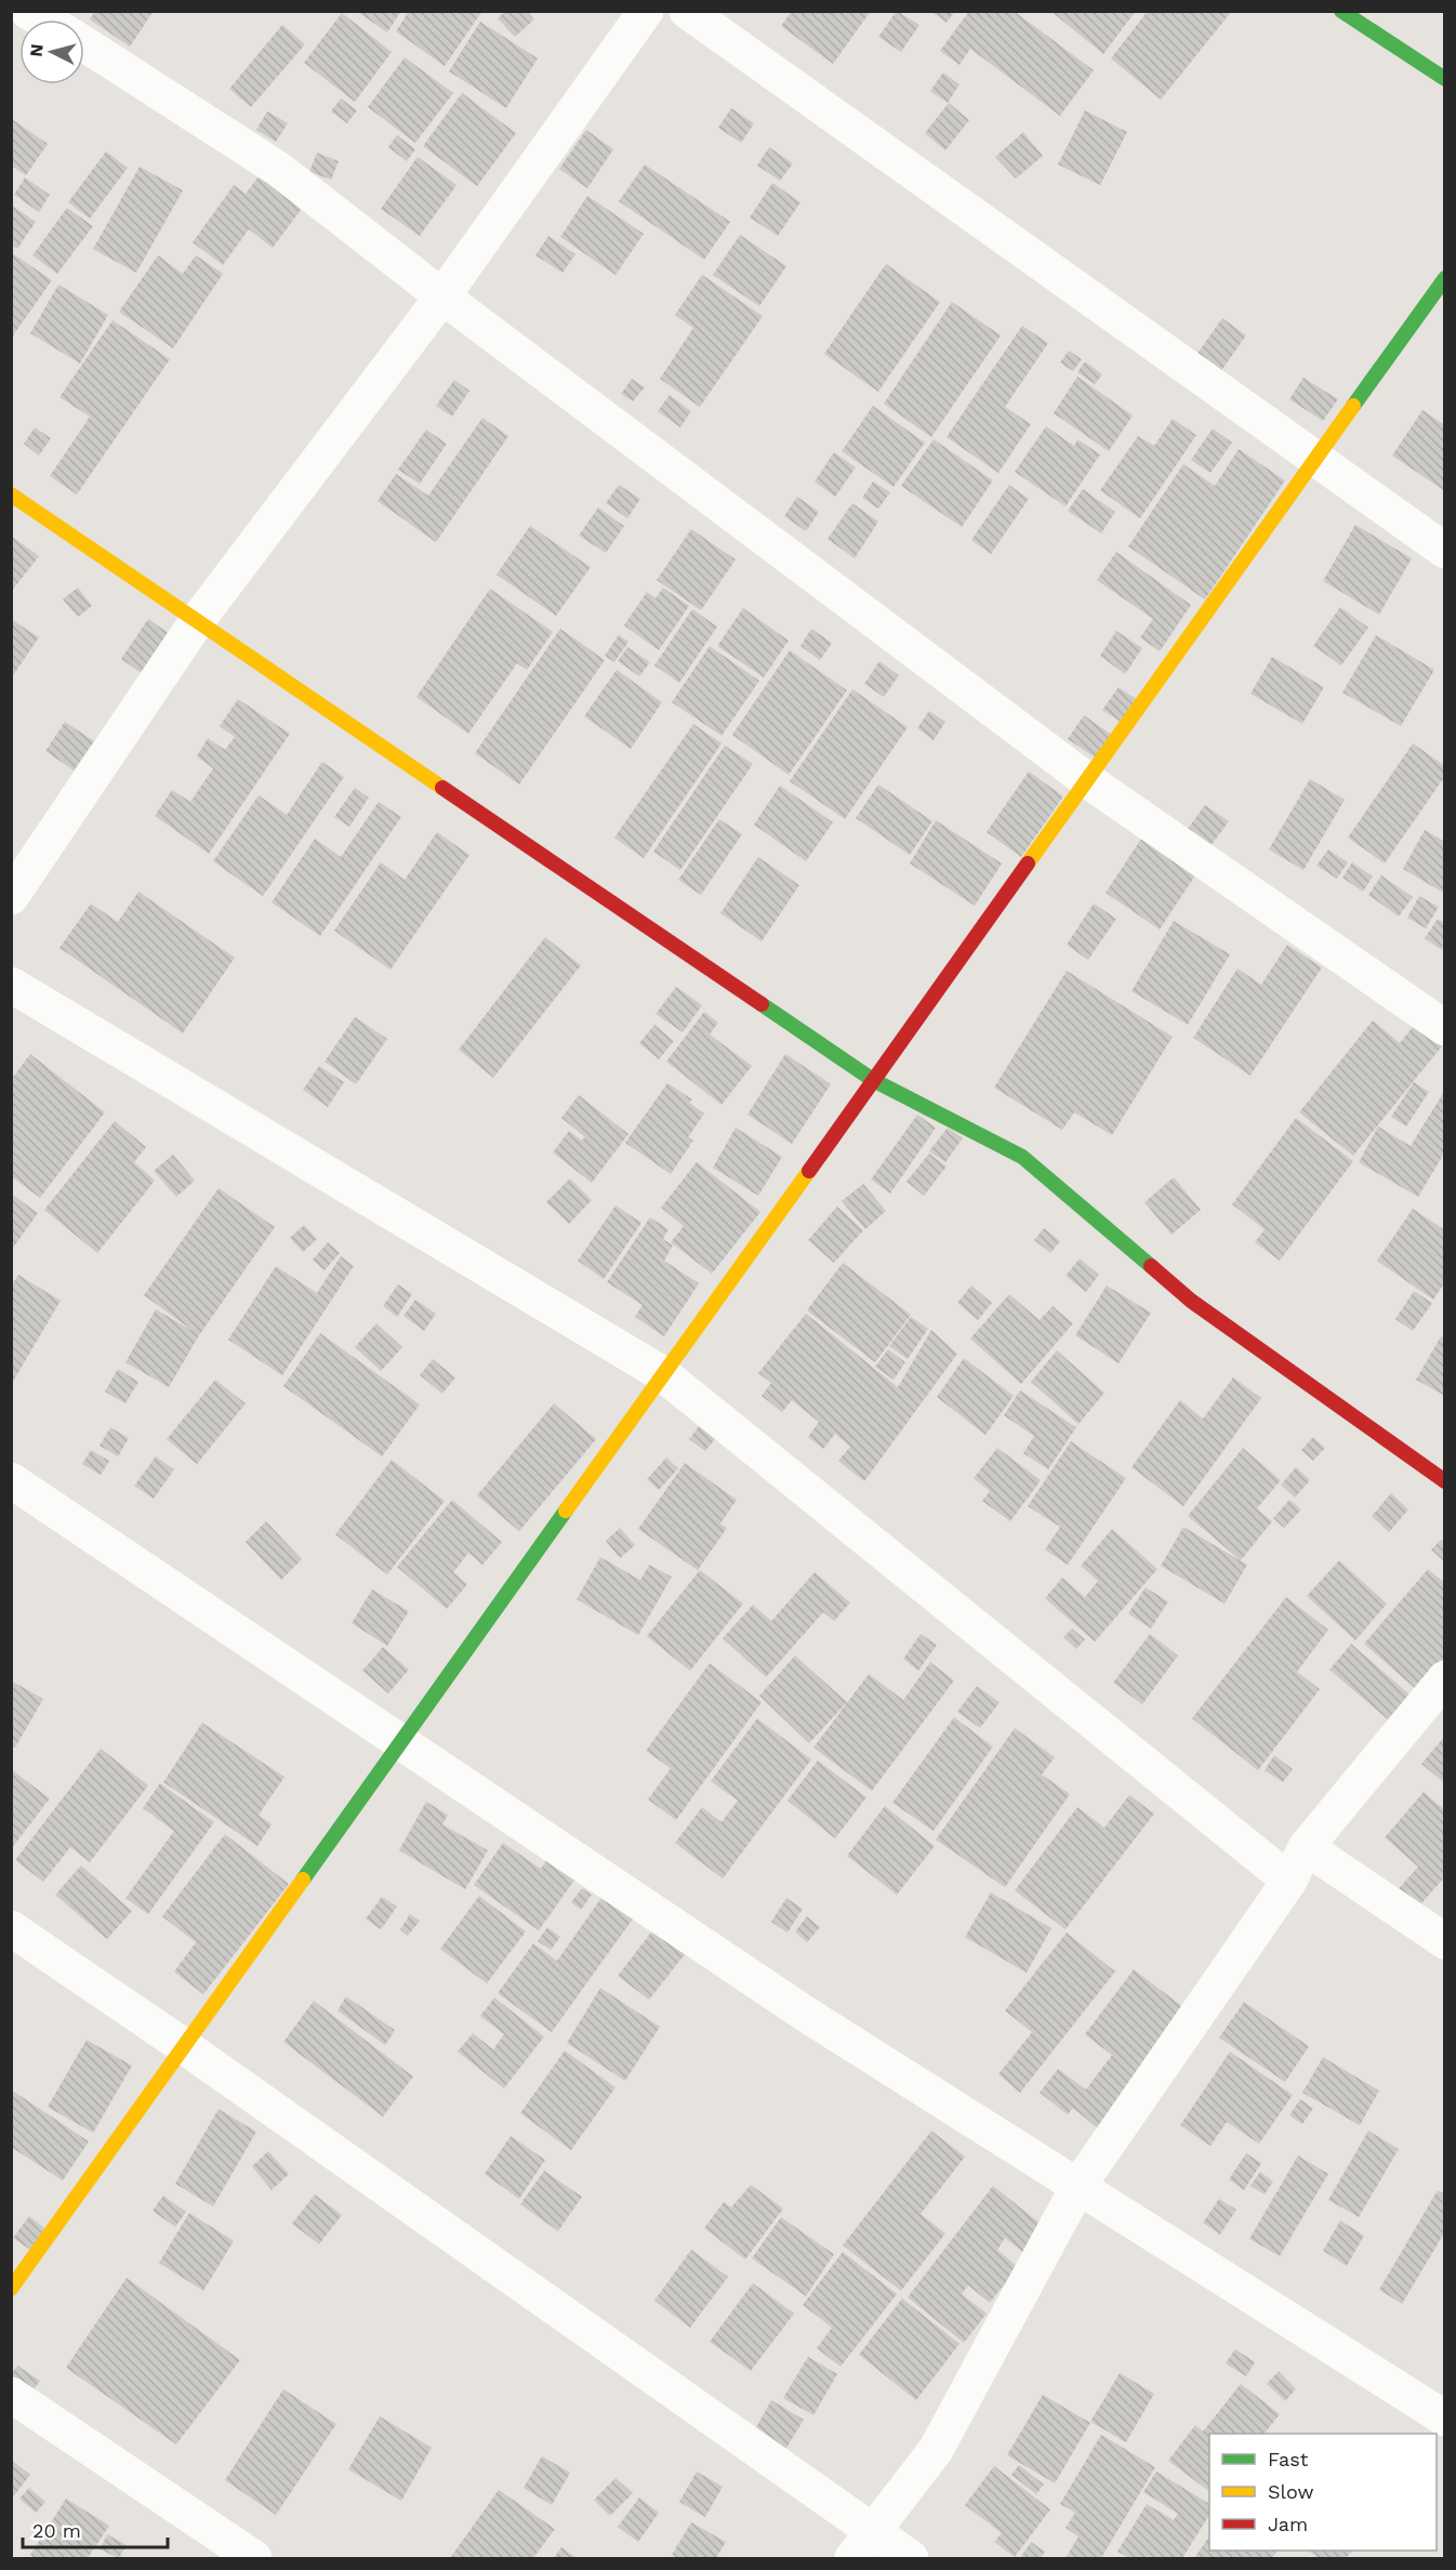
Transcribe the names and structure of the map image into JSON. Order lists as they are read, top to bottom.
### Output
{
  "legend": ["Fast", "Slow", "Jam"],
  "scale_bar": "20 m",
  "north": "left"
}
